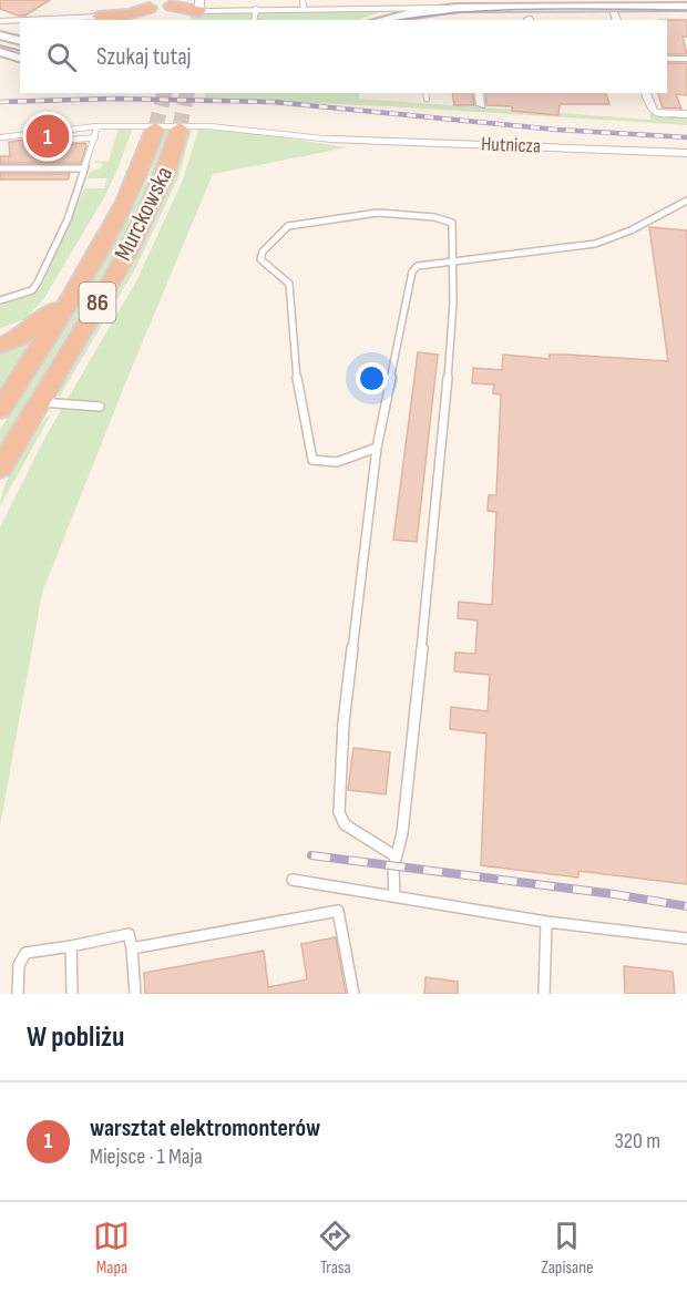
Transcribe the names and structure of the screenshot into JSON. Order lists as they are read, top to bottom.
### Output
{
  "streets": {
    "highway": ["Murckowska", "86"],
    "street": ["Hutnicza"]
  },
  "page": {
    "search": "Szukaj tutaj",
    "pins": "1",
    "heading": "W pobliżu",
    "list": [
      {
        "mark": "1",
        "name": "warsztat elektromonterów",
        "note": "Miejsce · 1 Maja",
        "value": "320 m"
      }
    ],
    "nav": ["Mapa", "Trasa", "Zapisane"]
  }
}
